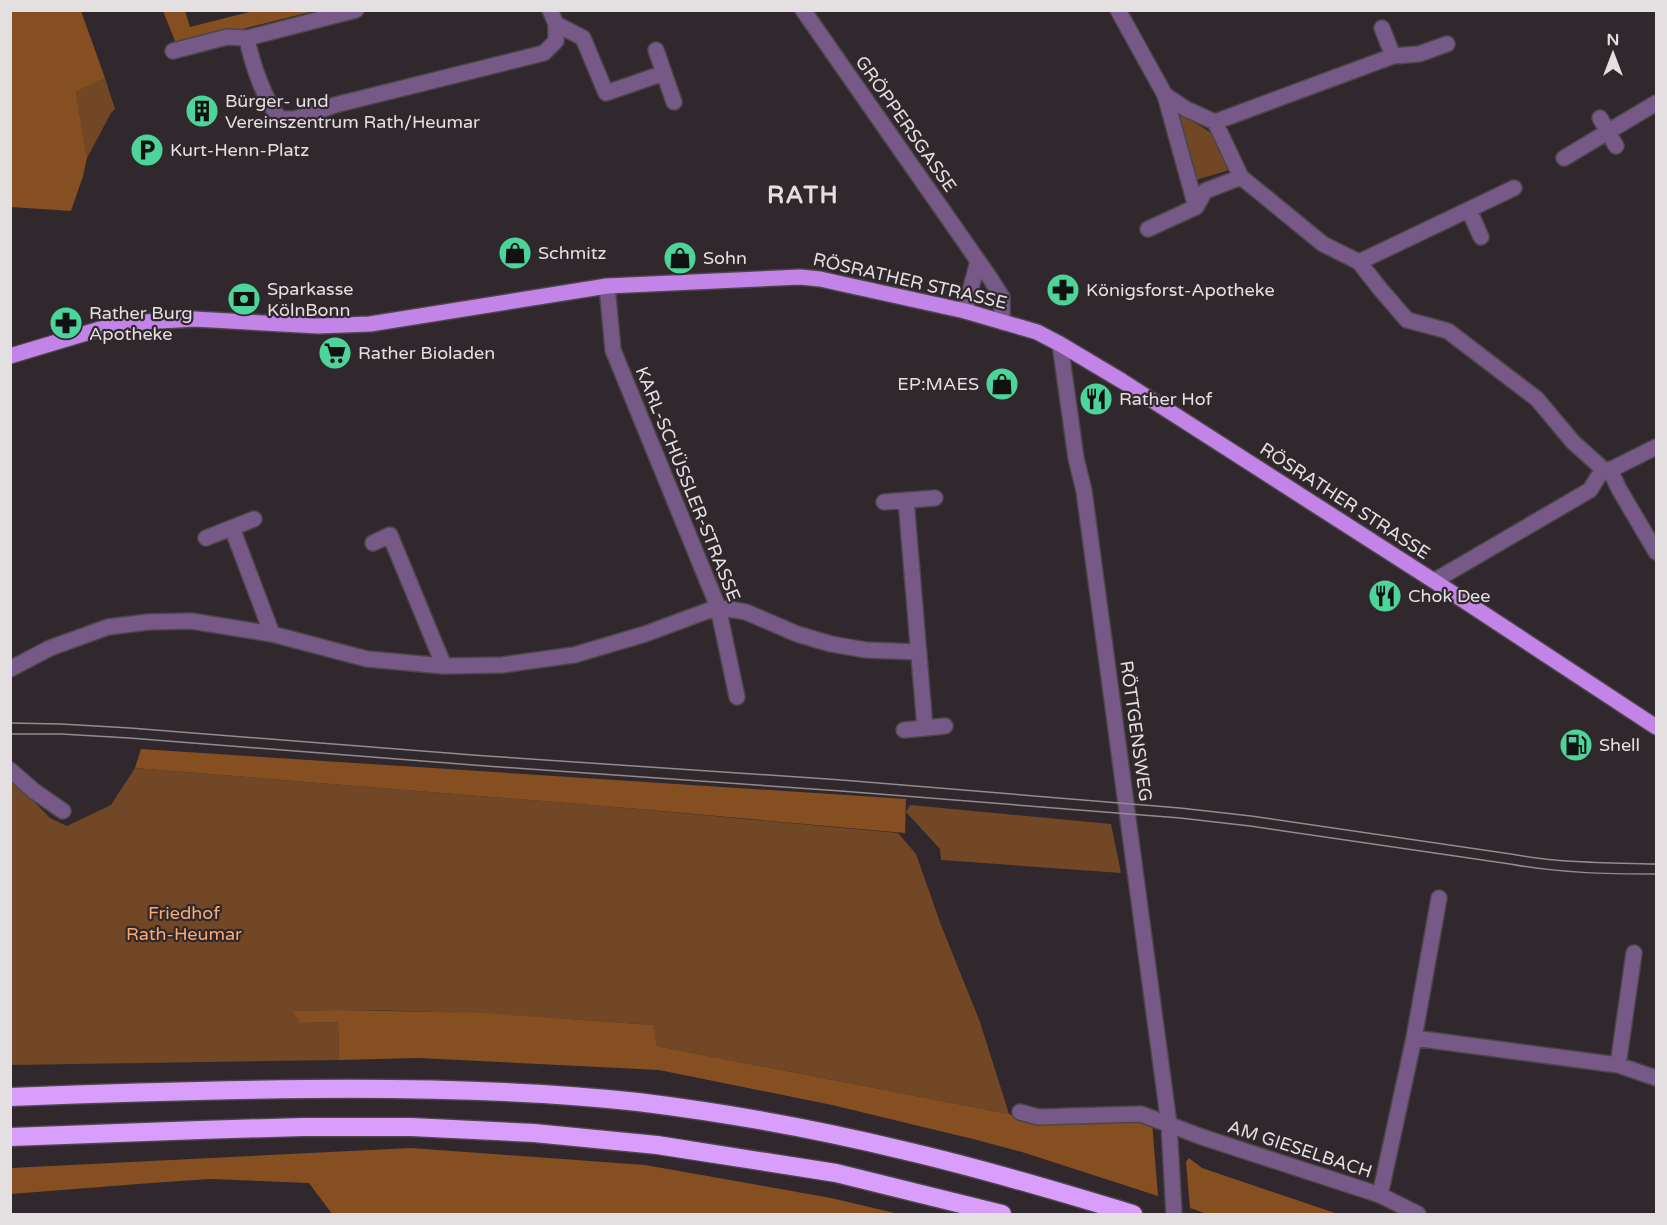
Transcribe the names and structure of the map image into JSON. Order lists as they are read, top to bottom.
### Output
{
  "streets": {
    "main road": ["RÖSRATHER STRASSE"],
    "street": [
      "GRÖPPERSGASSE",
      "KARL-SCHÜSSLER-STRASSE",
      "RÖTTGENSWEG",
      "AM GIESELBACH"
    ]
  },
  "crossings": [
    ["GRÖPPERSGASSE", "RÖSRATHER STRASSE"],
    ["RÖSRATHER STRASSE", "KARL-SCHÜSSLER-STRASSE"],
    ["RÖSRATHER STRASSE", "RÖTTGENSWEG"],
    ["RÖTTGENSWEG", "AM GIESELBACH"]
  ],
  "districts": ["RATH"],
  "parks": ["Friedhof Rath-Heumar"],
  "places": {
    "building": ["Bürger- und Vereinszentrum Rath/Heumar"],
    "parking": ["Kurt-Henn-Platz"],
    "shop": ["Schmitz", "Sohn", "EP:MAES"],
    "pharmacy": ["Königsforst-Apotheke", "Rather Burg Apotheke"],
    "bank": ["Sparkasse KölnBonn"],
    "supermarket": ["Rather Bioladen"],
    "restaurant": ["Rather Hof", "Chok Dee"],
    "fuel station": ["Shell"]
  },
  "north": "top"
}
